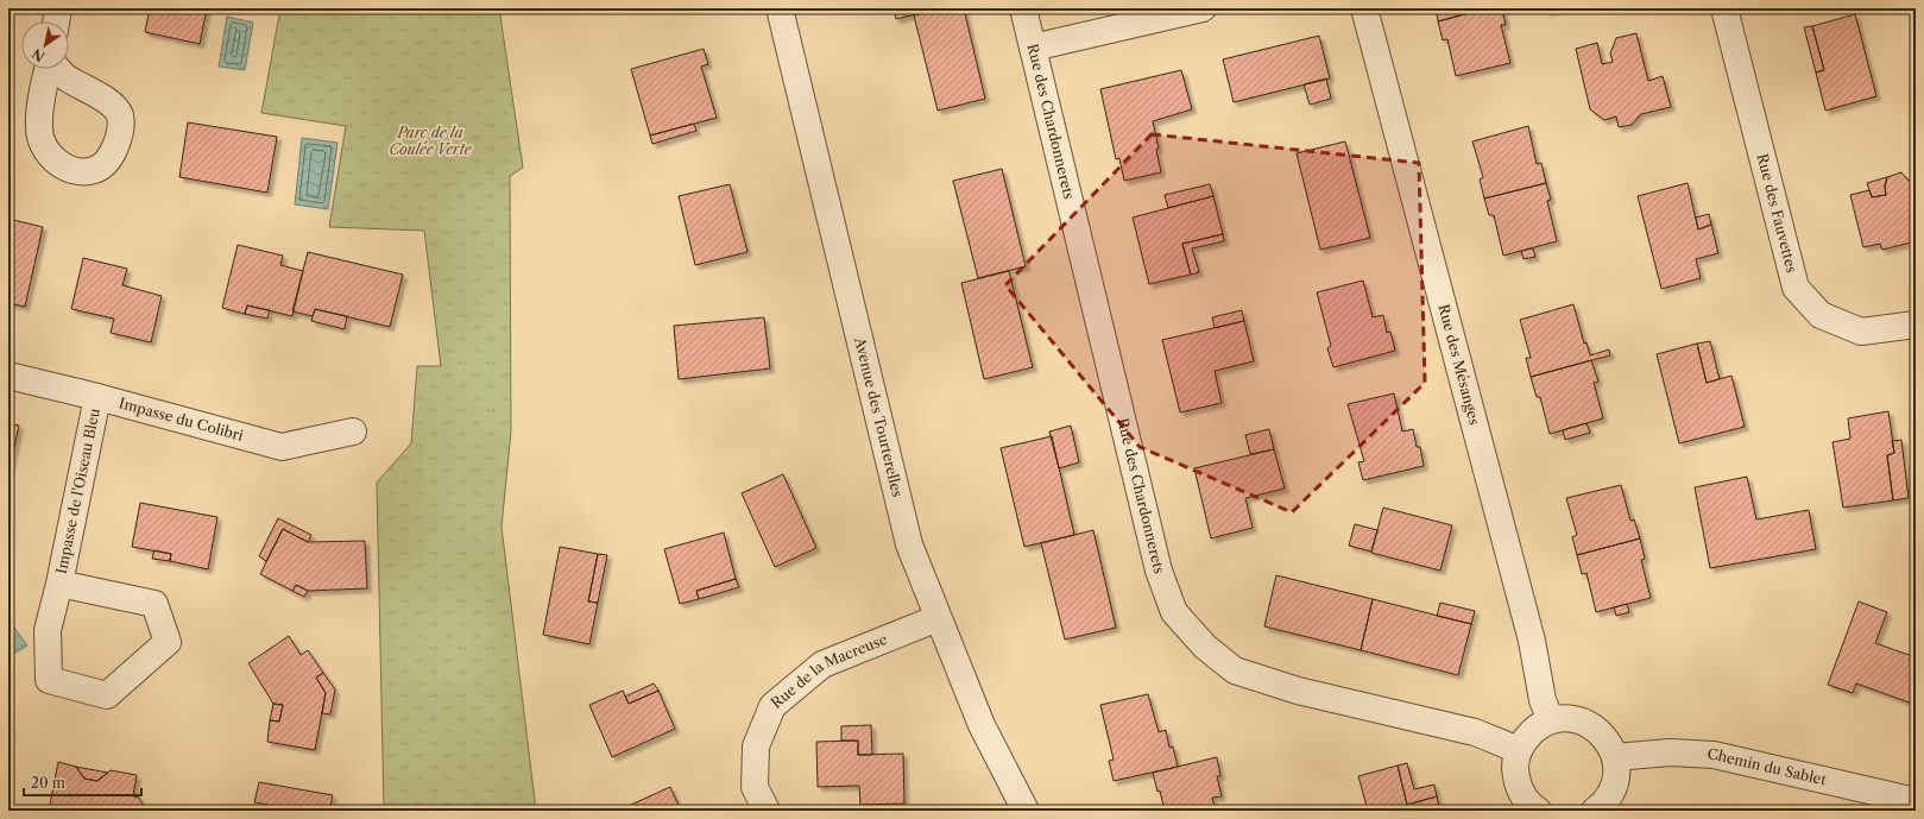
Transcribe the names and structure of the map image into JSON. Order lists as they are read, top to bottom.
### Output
{
  "streets": {
    "street": [
      "Rue des Chardonnerets",
      "Rue des Fauvettes",
      "Rue des Mésanges",
      "Avenue des Tourterelles",
      "Impasse du Colibri",
      "Impasse de l'Oiseau Bleu",
      "Rue de la Macreuse",
      "Chemin du Sablet"
    ]
  },
  "crossings": [
    ["Avenue des Tourterelles", "Rue de la Macreuse"],
    ["Impasse du Colibri", "Impasse de l'Oiseau Bleu"]
  ],
  "parks": ["Parc de la Coulée Verte"],
  "scale_bar": "20 m",
  "north": "bottom left"
}
